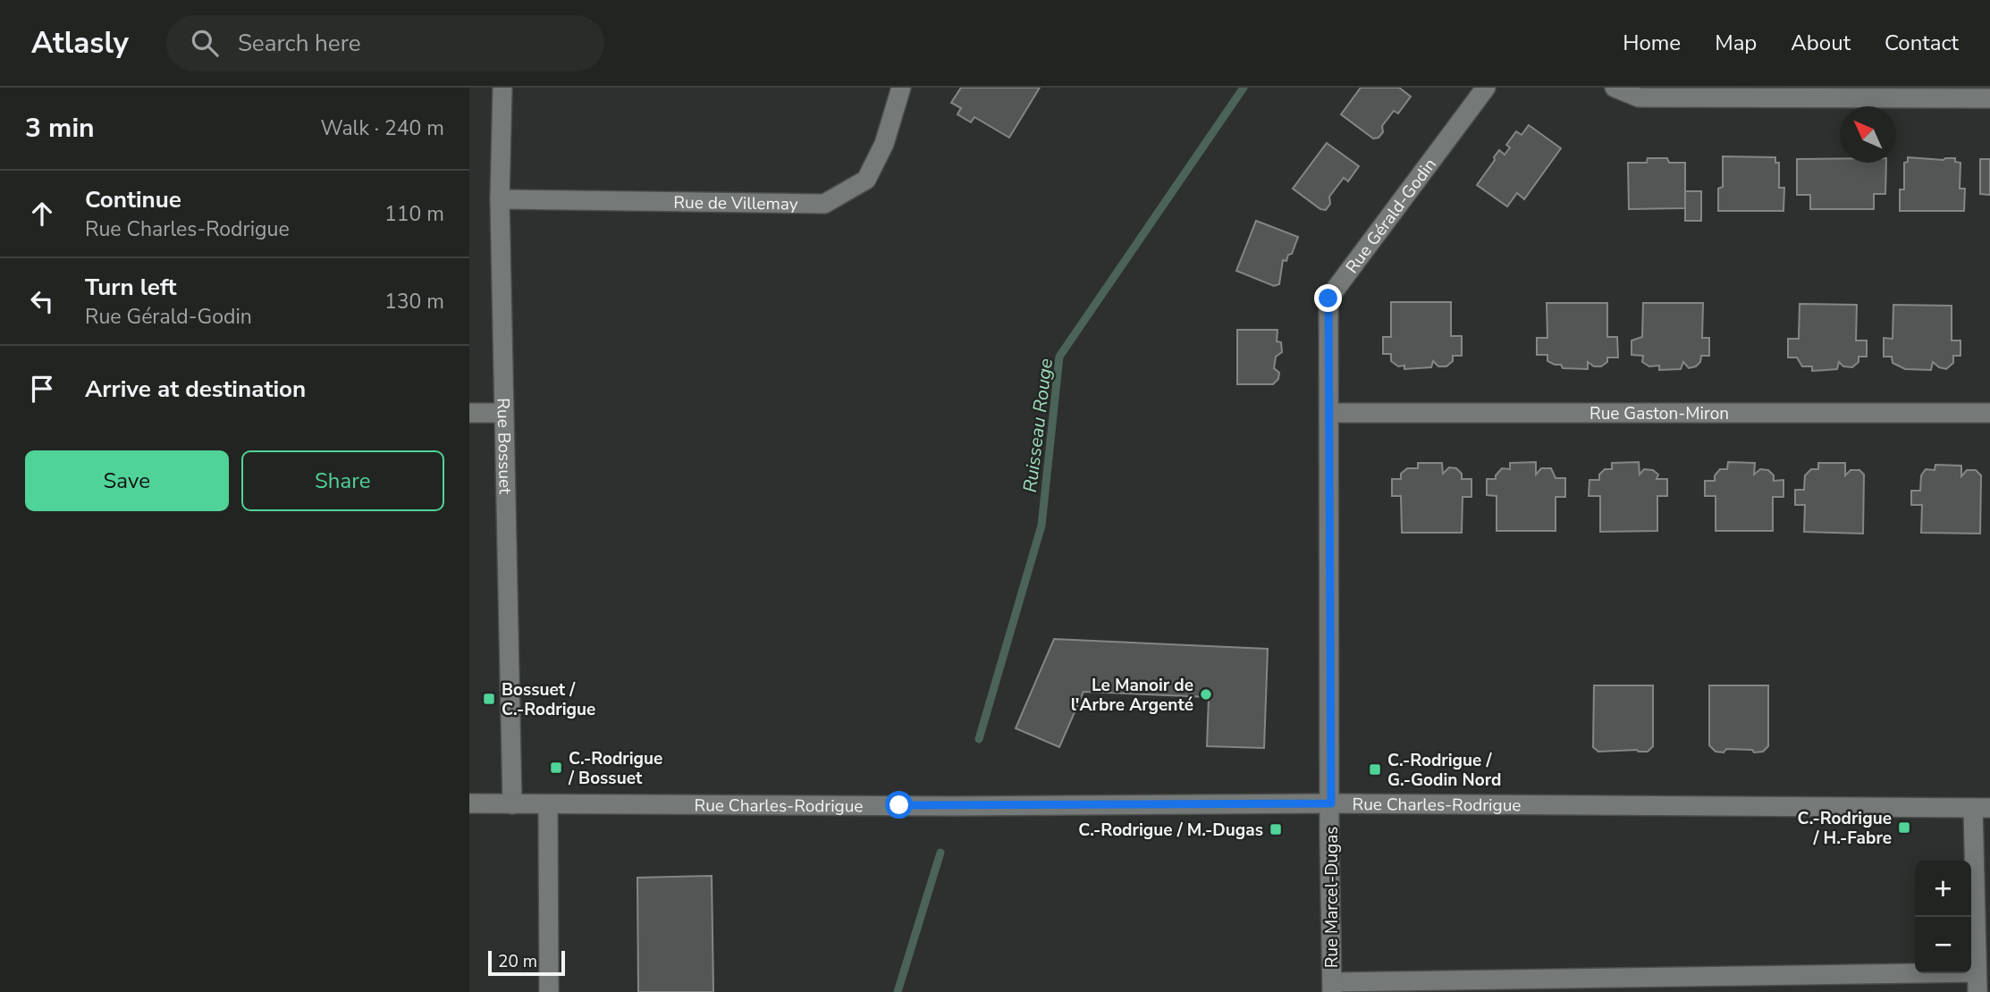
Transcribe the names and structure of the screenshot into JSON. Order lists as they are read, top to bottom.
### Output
{
  "streets": {
    "street": [
      "Rue de Villemay",
      "Rue Gérald-Godin",
      "Rue Gaston-Miron",
      "Rue Bossuet",
      "Rue Charles-Rodrigue",
      "Rue Marcel-Dugas"
    ]
  },
  "crossings": [
    ["Rue de Villemay", "Rue Bossuet"],
    ["Rue Gérald-Godin", "Rue Gaston-Miron"],
    ["Rue Gérald-Godin", "Rue Charles-Rodrigue"],
    ["Rue Gérald-Godin", "Rue Marcel-Dugas"],
    ["Rue Bossuet", "Rue Charles-Rodrigue"],
    ["Rue Charles-Rodrigue", "Rue Marcel-Dugas"]
  ],
  "water": ["Ruisseau Rouge"],
  "places": {
    "other": ["Le Manoir de l'Arbre Argenté"],
    "transit": [
      "Bossuet / C.-Rodrigue",
      "C.-Rodrigue / Bossuet",
      "C.-Rodrigue / G.-Godin Nord",
      "C.-Rodrigue / H.-Fabre",
      "C.-Rodrigue / M.-Dugas"
    ]
  },
  "scale_bar": "20 m",
  "north": "top left",
  "page": {
    "header": "Atlasly",
    "search": "Search here",
    "nav": [
      "Home",
      "Map",
      "About",
      "Contact"
    ],
    "heading": ["3 min", "Walk · 240 m"],
    "list": [
      ["Continue", "Rue Charles-Rodrigue", "110 m"],
      ["Turn left", "Rue Gérald-Godin", "130 m"],
      "Arrive at destination"
    ],
    "buttons": ["Save", "Share"],
    "map_buttons": ["+", "−"],
    "scale": "20 m"
  }
}
